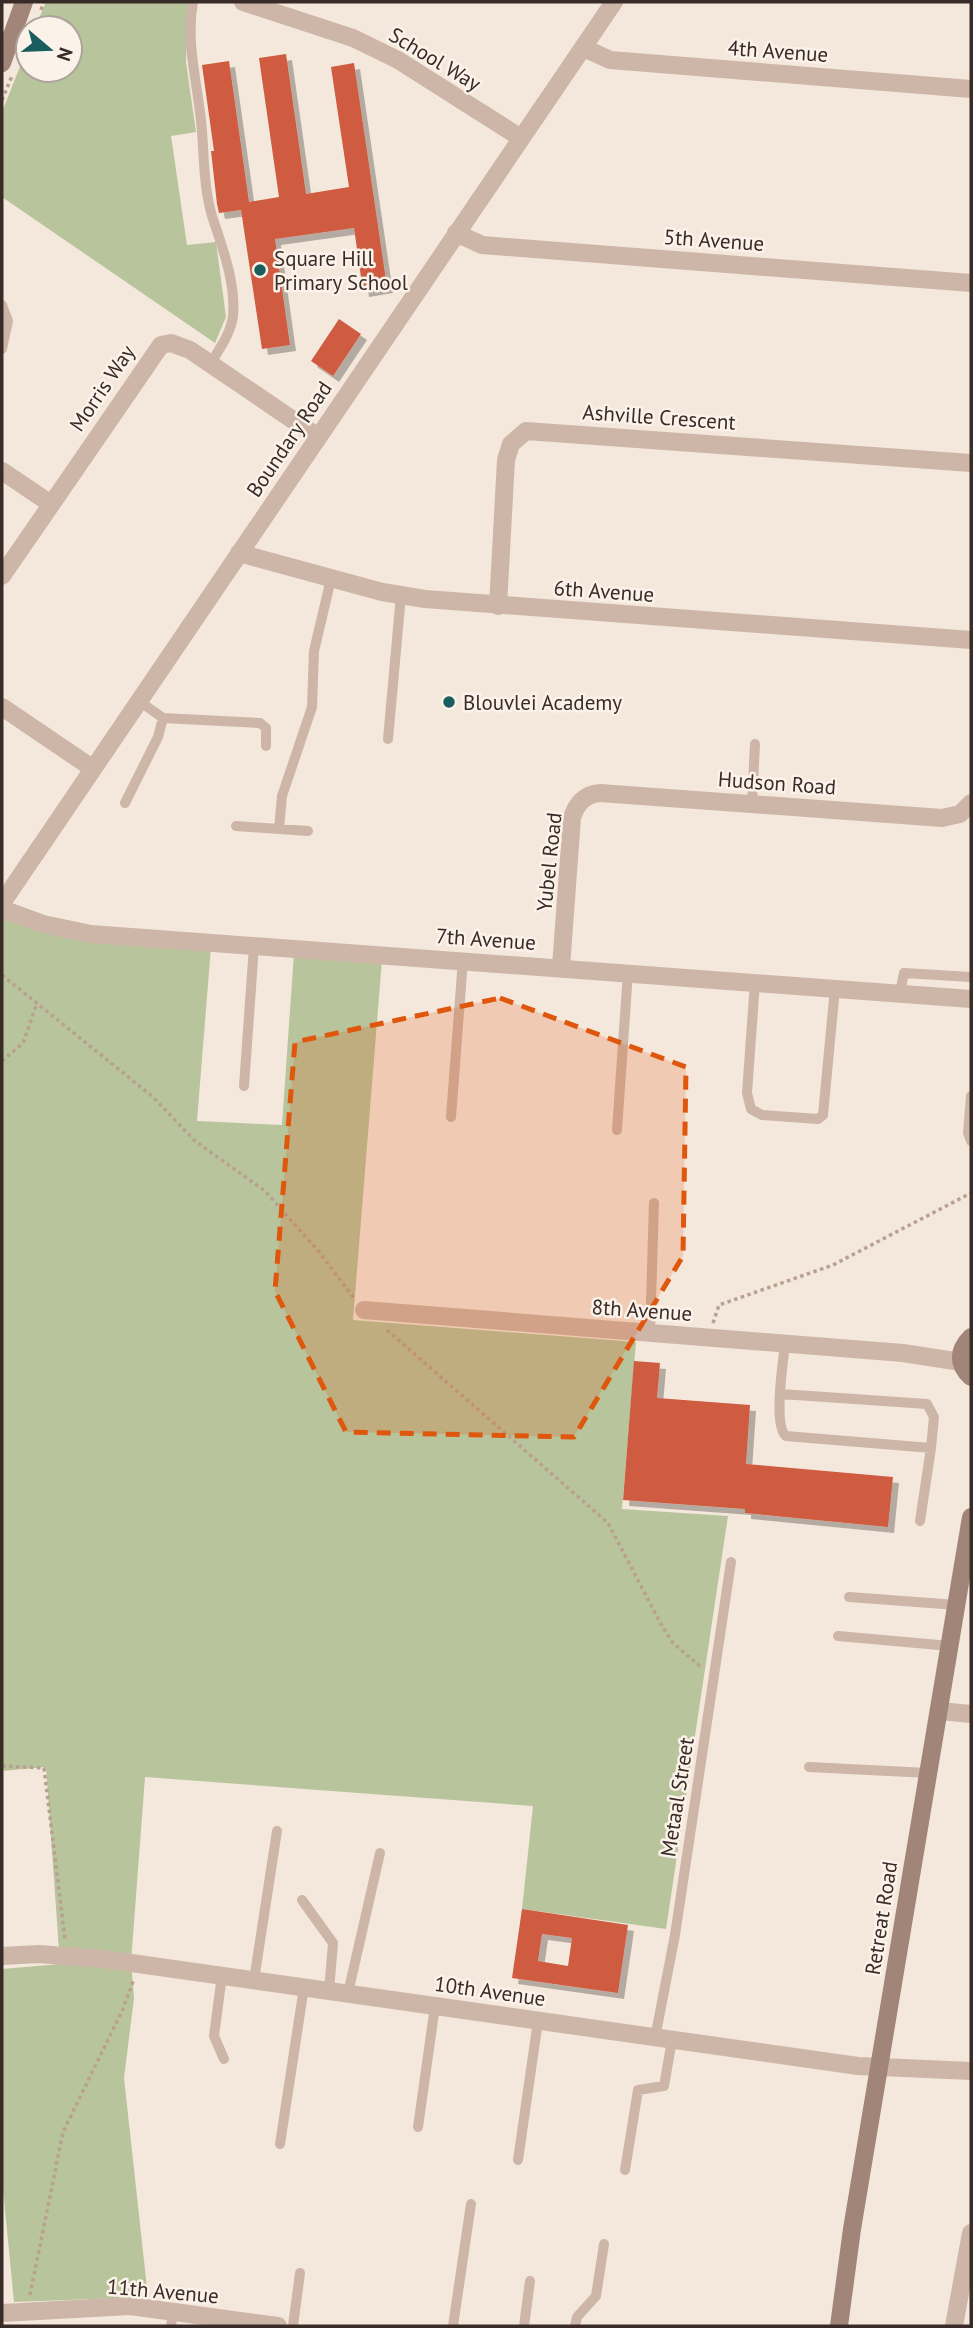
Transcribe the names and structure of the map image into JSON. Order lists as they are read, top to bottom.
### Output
{
  "streets": {
    "main road": ["Retreat Road"],
    "street": [
      "4th Avenue",
      "School Way",
      "5th Avenue",
      "Morris Way",
      "Ashville Crescent",
      "Boundary Road",
      "6th Avenue",
      "Hudson Road",
      "Yubel Road",
      "7th Avenue",
      "8th Avenue",
      "10th Avenue",
      "11th Avenue"
    ],
    "lane": ["Metaal Street"]
  },
  "crossings": [
    ["4th Avenue", "Boundary Road"],
    ["School Way", "Boundary Road"],
    ["5th Avenue", "Boundary Road"],
    ["Morris Way", "Boundary Road"],
    ["Ashville Crescent", "6th Avenue"],
    ["Boundary Road", "6th Avenue"],
    ["Hudson Road", "Yubel Road"],
    ["Yubel Road", "7th Avenue"],
    ["Metaal Street", "10th Avenue"],
    ["Retreat Road", "10th Avenue"]
  ],
  "places": ["Square Hill Primary School", "Blouvlei Academy"],
  "north": "right"
}
